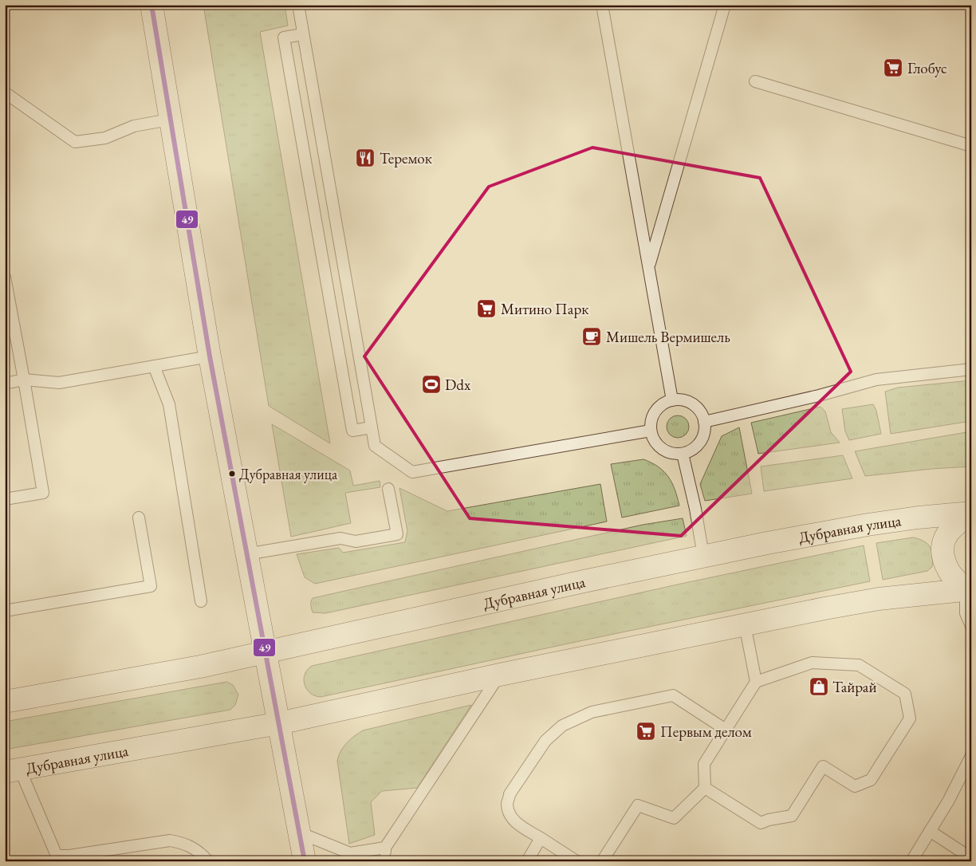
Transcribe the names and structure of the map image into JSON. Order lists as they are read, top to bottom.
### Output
{
  "streets": {
    "main road": ["Дубравная улица"]
  },
  "places": {
    "supermarket": ["Глобус", "Митино Парк", "Первым делом"],
    "restaurant": ["Теремок"],
    "cafe": ["Мишель Вермишель"],
    "sports": ["Ddx"],
    "other": ["Дубравная улица"],
    "shop": ["Тайрай"]
  },
  "lines": ["transit line 49"]
}
